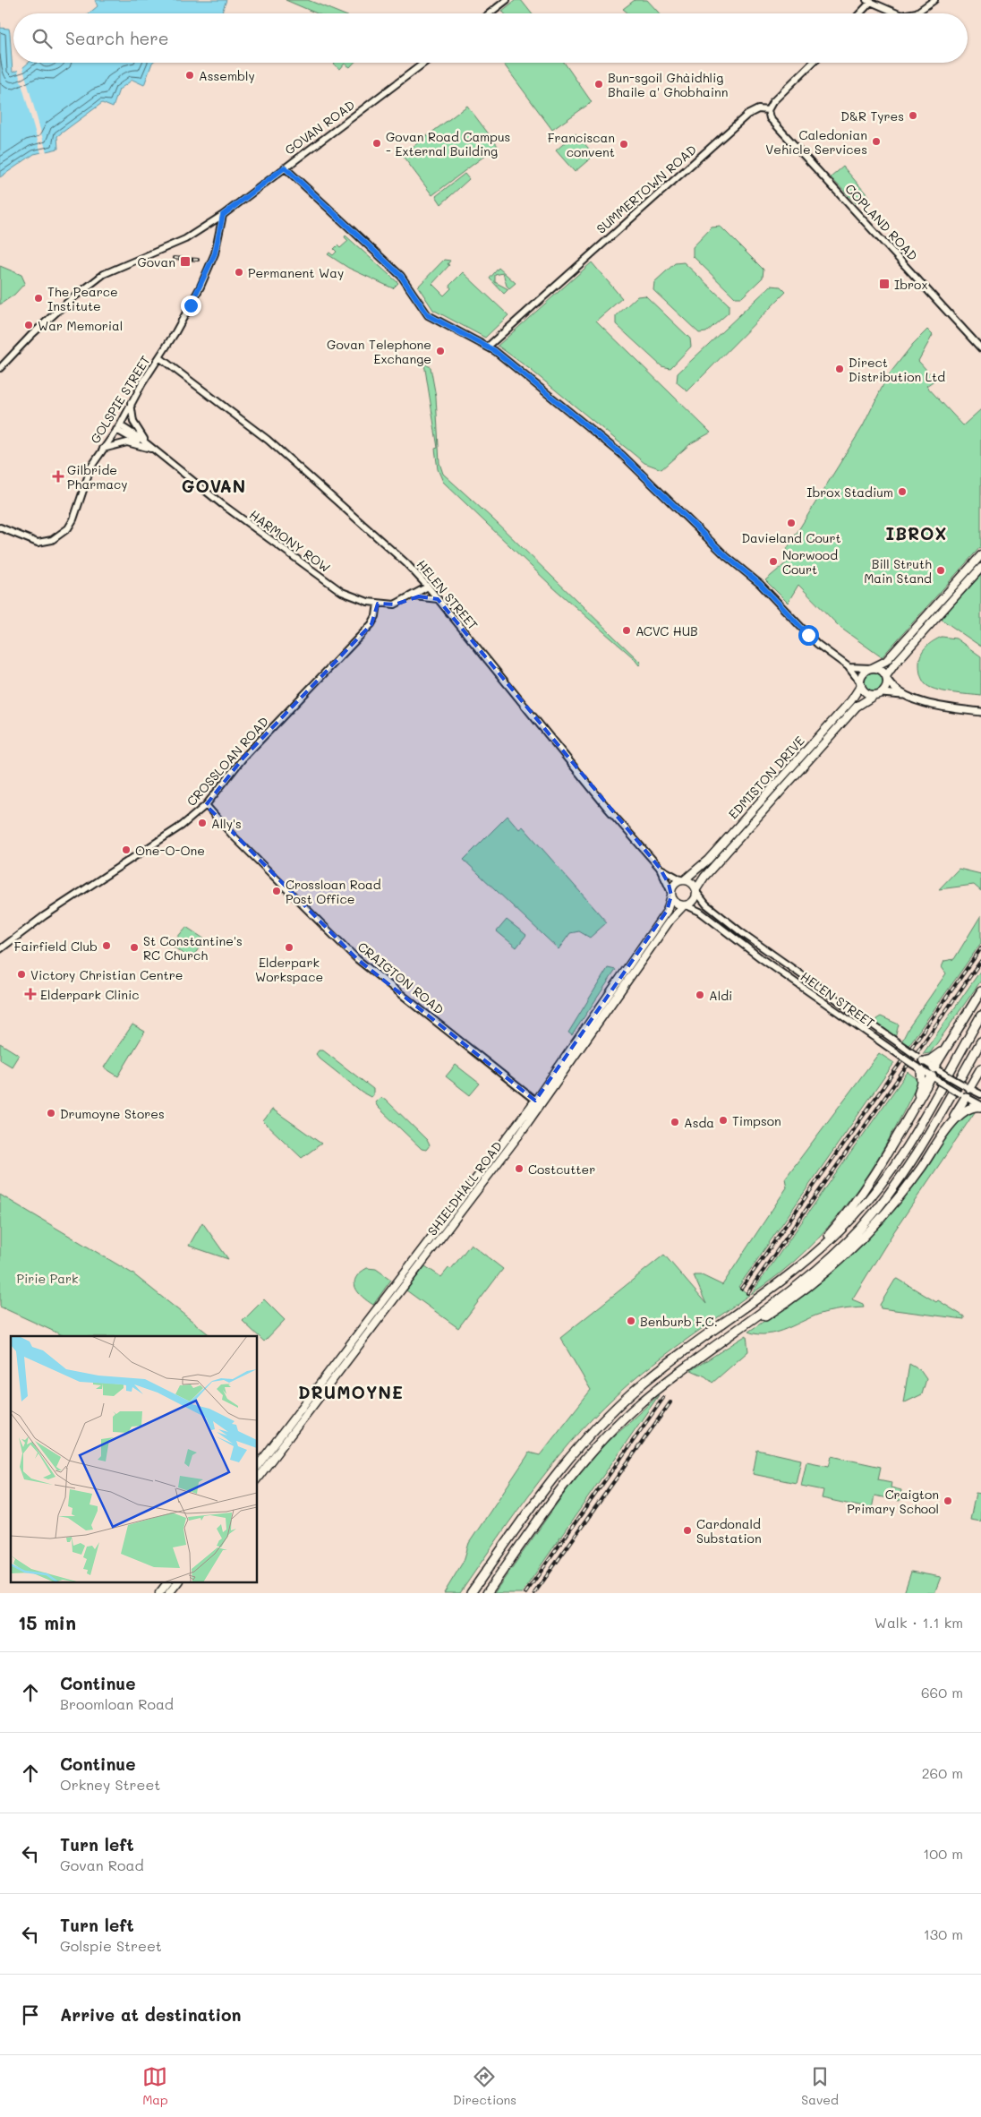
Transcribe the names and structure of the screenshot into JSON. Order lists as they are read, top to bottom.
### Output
{
  "streets": {
    "main road": ["EDMISTON DRIVE", "SHIELDHALL ROAD"],
    "street": [
      "GOVAN ROAD",
      "SUMMERTOWN ROAD",
      "COPLAND ROAD",
      "GOLSPIE STREET",
      "HARMONY ROW",
      "HELEN STREET",
      "CROSSLOAN ROAD",
      "CRAIGTON ROAD"
    ]
  },
  "crossings": [
    ["GOVAN ROAD", "GOLSPIE STREET"],
    ["SUMMERTOWN ROAD", "COPLAND ROAD"],
    ["GOLSPIE STREET", "HARMONY ROW"],
    ["GOLSPIE STREET", "HELEN STREET"],
    ["HARMONY ROW", "CROSSLOAN ROAD"],
    ["HELEN STREET", "EDMISTON DRIVE"],
    ["HELEN STREET", "SHIELDHALL ROAD"],
    ["CROSSLOAN ROAD", "CRAIGTON ROAD"],
    ["EDMISTON DRIVE", "SHIELDHALL ROAD"],
    ["CRAIGTON ROAD", "SHIELDHALL ROAD"]
  ],
  "districts": ["GOVAN", "IBROX", "DRUMOYNE"],
  "parks": ["Pirie Park"],
  "places": {
    "other": [
      "Assembly",
      "Bun-sgoil Ghàidhlig Bhaile a' Ghobhainn",
      "D&R Tyres",
      "Caledonian Vehicle Services",
      "Govan Road Campus - External Building",
      "Franciscan convent",
      "Permanent Way",
      "The Pearce Institute",
      "War Memorial",
      "Govan Telephone Exchange",
      "Direct Distribution Ltd",
      "Ibrox Stadium",
      "Davieland Court",
      "Norwood Court",
      "Bill Struth Main Stand",
      "ACVC HUB",
      "Ally's",
      "One-O-One",
      "Crossloan Road Post Office",
      "Fairfield Club",
      "St Constantine's RC Church",
      "Elderpark Workspace",
      "Victory Christian Centre",
      "Aldi",
      "Drumoyne Stores",
      "Timpson",
      "Asda",
      "Costcutter",
      "Benburb F.C.",
      "Craigton Primary School",
      "Cardonald Substation"
    ],
    "transit": ["Govan", "Ibrox"],
    "health": ["Gilbride Pharmacy", "Elderpark Clinic"]
  },
  "page": {
    "search": "Search here",
    "heading": ["15 min", "Walk · 1.1 km"],
    "list": [
      ["Continue", "Broomloan Road", "660 m"],
      ["Continue", "Orkney Street", "260 m"],
      ["Turn left", "Govan Road", "100 m"],
      ["Turn left", "Golspie Street", "130 m"],
      "Arrive at destination"
    ],
    "nav": ["Map", "Directions", "Saved"]
  }
}
